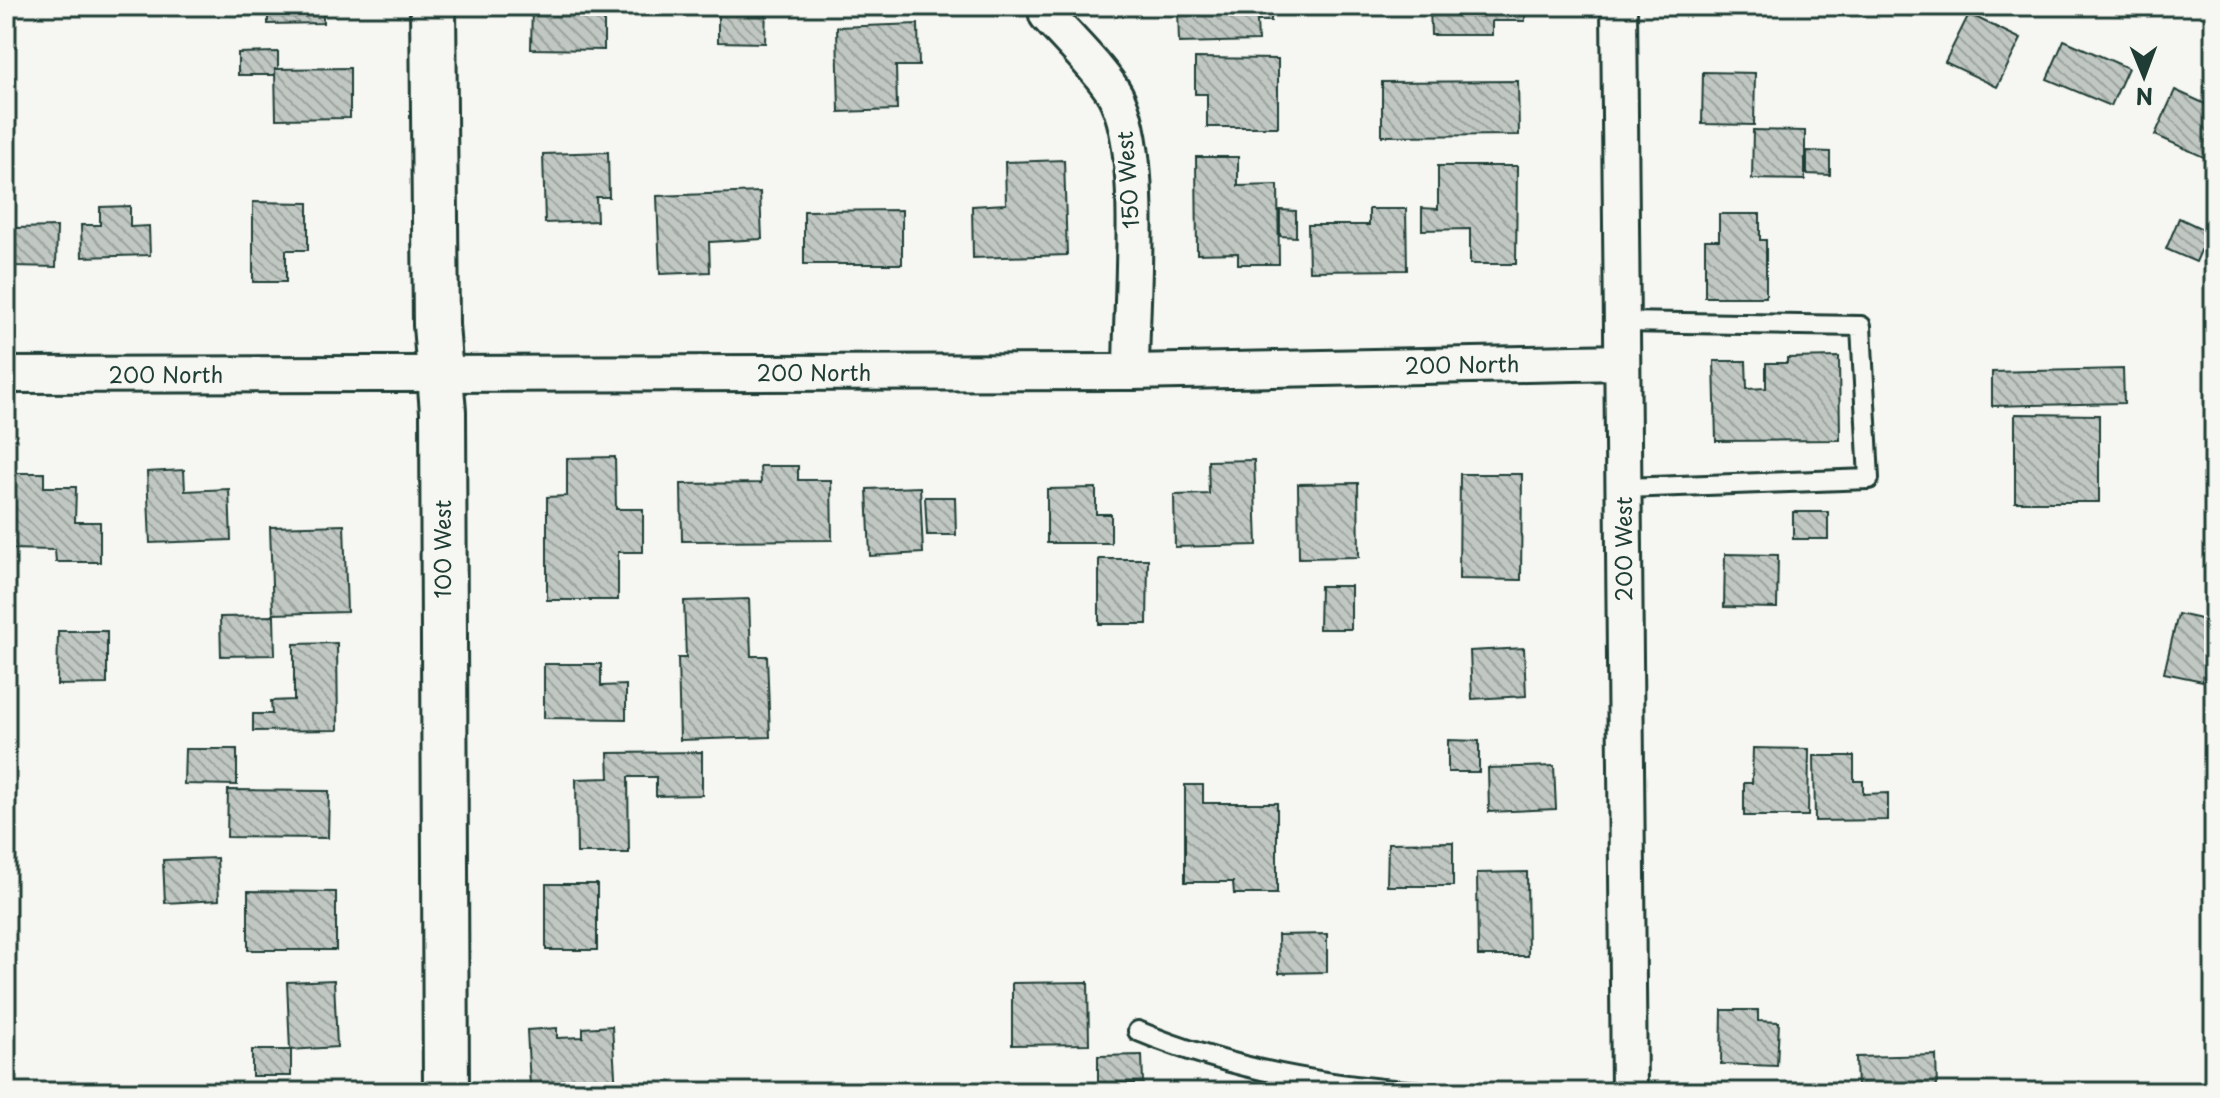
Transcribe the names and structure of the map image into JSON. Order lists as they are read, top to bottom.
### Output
{
  "streets": {
    "street": [
      "150 West",
      "200 North",
      "100 West",
      "200 West"
    ]
  },
  "crossings": [
    ["150 West", "200 North"],
    ["200 North", "100 West"],
    ["200 North", "200 West"]
  ],
  "north": "bottom"
}
